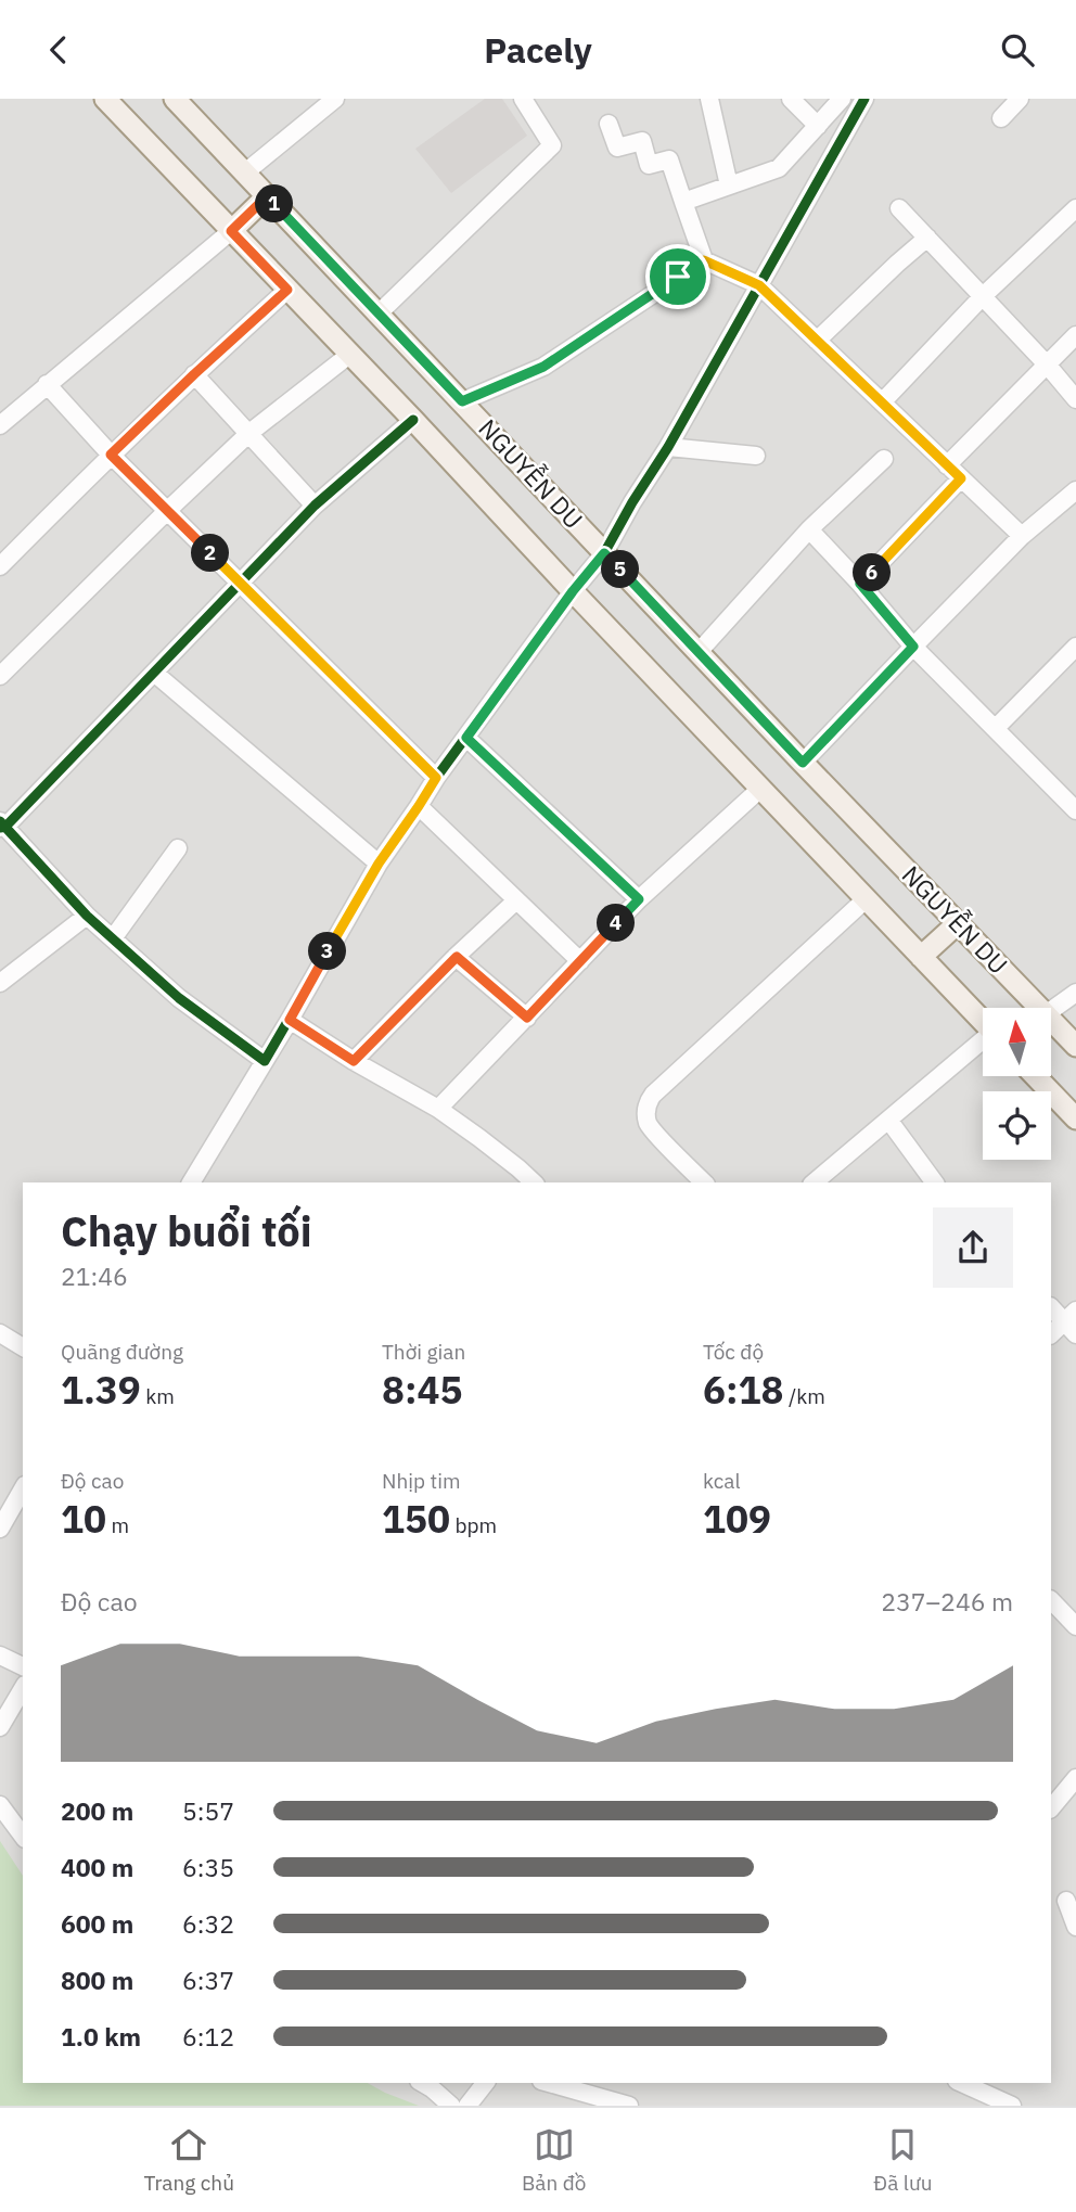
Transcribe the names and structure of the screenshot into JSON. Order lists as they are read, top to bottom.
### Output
{
  "streets": {
    "main road": ["NGUYỄN DU"]
  },
  "north": "top",
  "page": {
    "header": "Pacely",
    "pins": [
      "1",
      "2",
      "5",
      "6",
      "4",
      "3"
    ],
    "heading": ["Chạy buổi tối", "21:46"],
    "stats": [
      ["Quãng đường", "1.39 km"],
      ["Thời gian", "8:45"],
      ["Tốc độ", "6:18 /km"],
      ["Độ cao", "10 m"],
      ["Nhịp tim", "150 bpm"],
      ["kcal", "109"]
    ],
    "chart": ["Độ cao", "237–246 m"],
    "list": [
      {
        "name": "200 m",
        "note": "5:57"
      },
      {
        "name": "400 m",
        "note": "6:35"
      },
      {
        "name": "600 m",
        "note": "6:32"
      },
      {
        "name": "800 m",
        "note": "6:37"
      },
      {
        "name": "1.0 km",
        "note": "6:12"
      }
    ],
    "tabs": ["Trang chủ", "Bản đồ", "Đã lưu"]
  }
}
